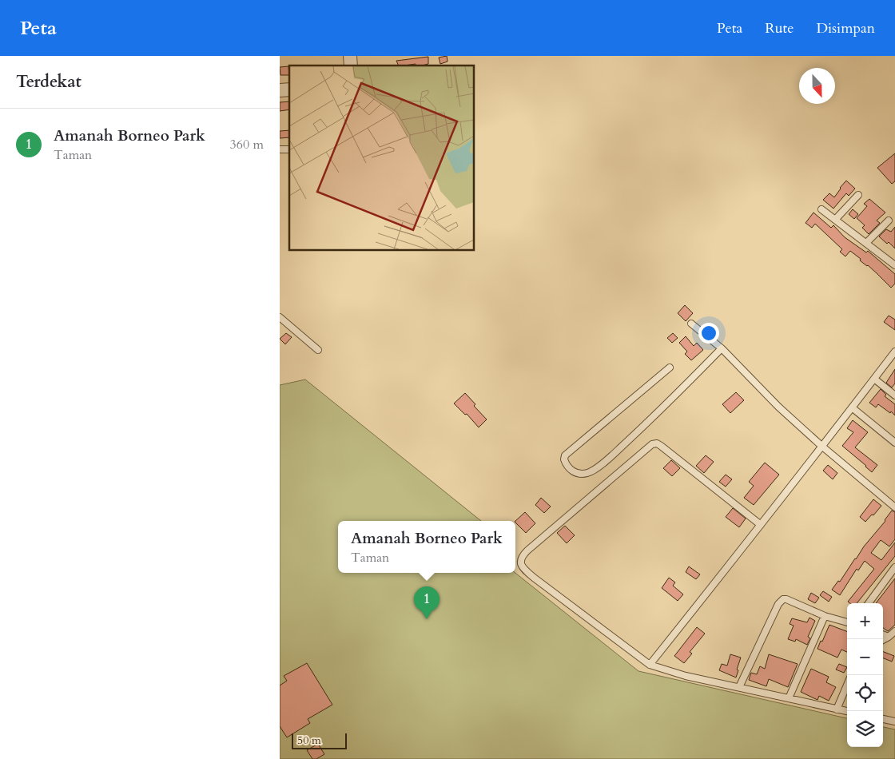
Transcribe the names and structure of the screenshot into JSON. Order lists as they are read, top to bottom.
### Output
{
  "scale_bar": "50 m",
  "north": "bottom",
  "page": {
    "header": "Peta",
    "nav": ["Peta", "Rute", "Disimpan"],
    "heading": "Terdekat",
    "list": [
      {
        "mark": "1",
        "name": "Amanah Borneo Park",
        "note": "Taman",
        "value": "360 m"
      }
    ],
    "popup": ["Amanah Borneo Park", "Taman"],
    "pins": "1",
    "map_buttons": ["+", "−"],
    "scale": "50 m"
  }
}
